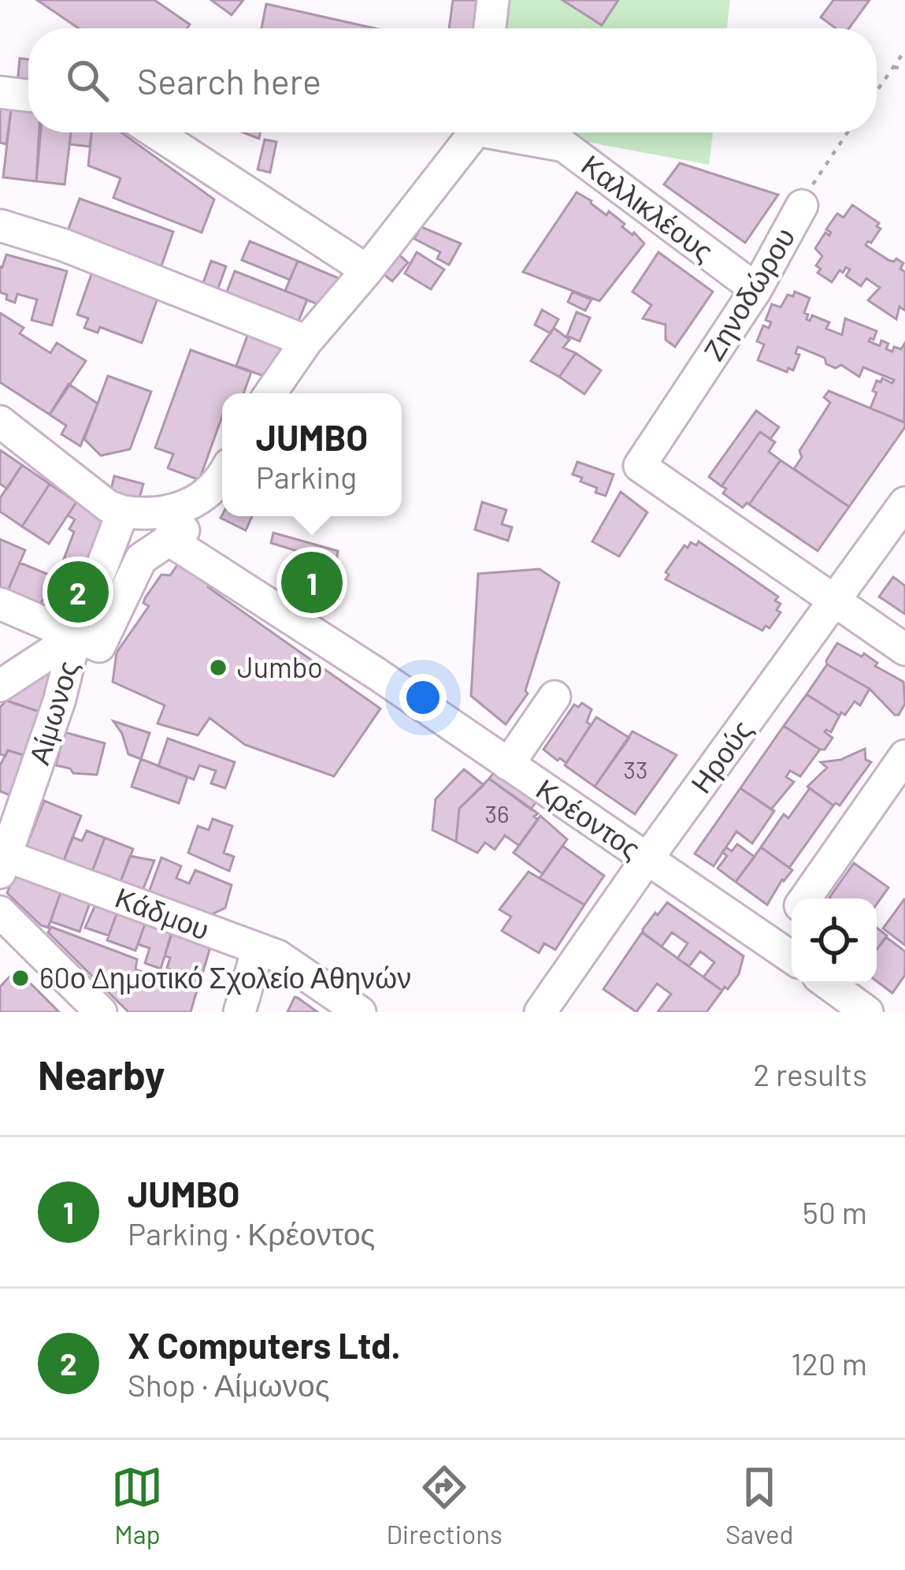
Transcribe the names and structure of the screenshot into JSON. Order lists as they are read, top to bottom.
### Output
{
  "streets": {
    "street": [
      "Καλλικλέους",
      "Ζηνοδώρου",
      "Αίμωνος",
      "Ηρούς",
      "Κρέοντος",
      "Κάδμου"
    ]
  },
  "crossings": [
    ["Καλλικλέους", "Ζηνοδώρου"],
    ["Ζηνοδώρου", "Ηρούς"],
    ["Αίμωνος", "Κάδμου"],
    ["Ηρούς", "Κρέοντος"]
  ],
  "places": ["Jumbo", "60ο Δημοτικό Σχολείο Αθηνών"],
  "house_numbers": ["33", "36"],
  "page": {
    "search": "Search here",
    "popup": ["JUMBO", "Parking"],
    "pins": ["1", "2"],
    "heading": ["Nearby", "2 results"],
    "list": [
      {
        "mark": "1",
        "name": "JUMBO",
        "note": "Parking · Κρέοντος",
        "value": "50 m"
      },
      {
        "mark": "2",
        "name": "X Computers Ltd.",
        "note": "Shop · Αίμωνος",
        "value": "120 m"
      }
    ],
    "nav": ["Map", "Directions", "Saved"]
  }
}
